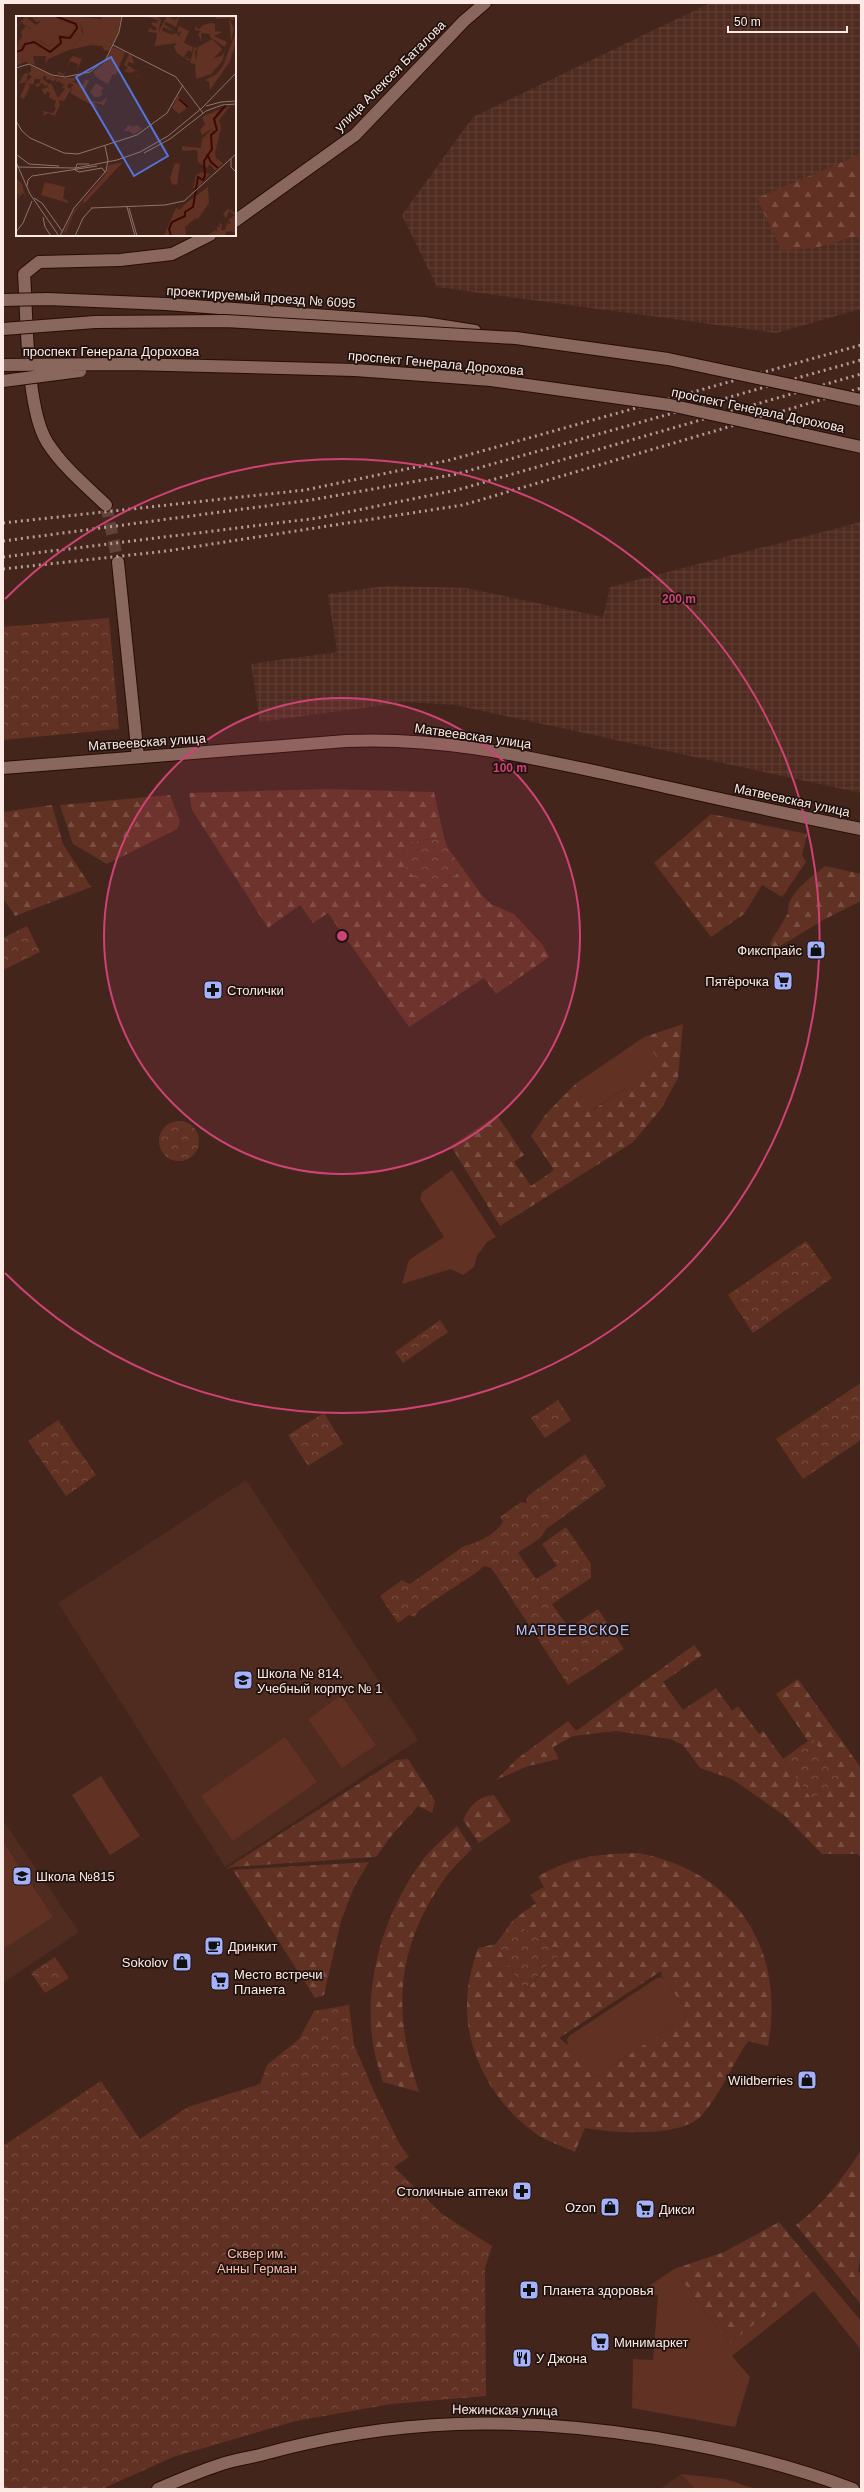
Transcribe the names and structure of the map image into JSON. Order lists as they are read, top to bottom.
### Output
{
  "streets": {
    "street": [
      "улица Алексея Баталова",
      "проектируемый проезд № 6095",
      "проспект Генерала Дорохова",
      "Матвеевская улица",
      "Нежинская улица"
    ]
  },
  "crossings": [
    ["проектируемый проезд № 6095", "проспект Генерала Дорохова"]
  ],
  "districts": ["МАТВЕЕВСКОЕ"],
  "parks": ["Сквер им. Анны Герман"],
  "places": {
    "shop": [
      "Фикспрайс",
      "Sokolov",
      "Wildberries",
      "Ozon"
    ],
    "supermarket": [
      "Пятёрочка",
      "Место встречи Планета",
      "Дикси",
      "Минимаркет"
    ],
    "pharmacy": ["Столички", "Столичные аптеки", "Планета здоровья"],
    "school or university": ["Школа № 814. Учебный корпус № 1", "Школа №815"],
    "cafe": ["Дринкит"],
    "restaurant": ["У Джона"]
  },
  "scale_bar": "50 m",
  "rings": ["200 m", "100 m"]
}
